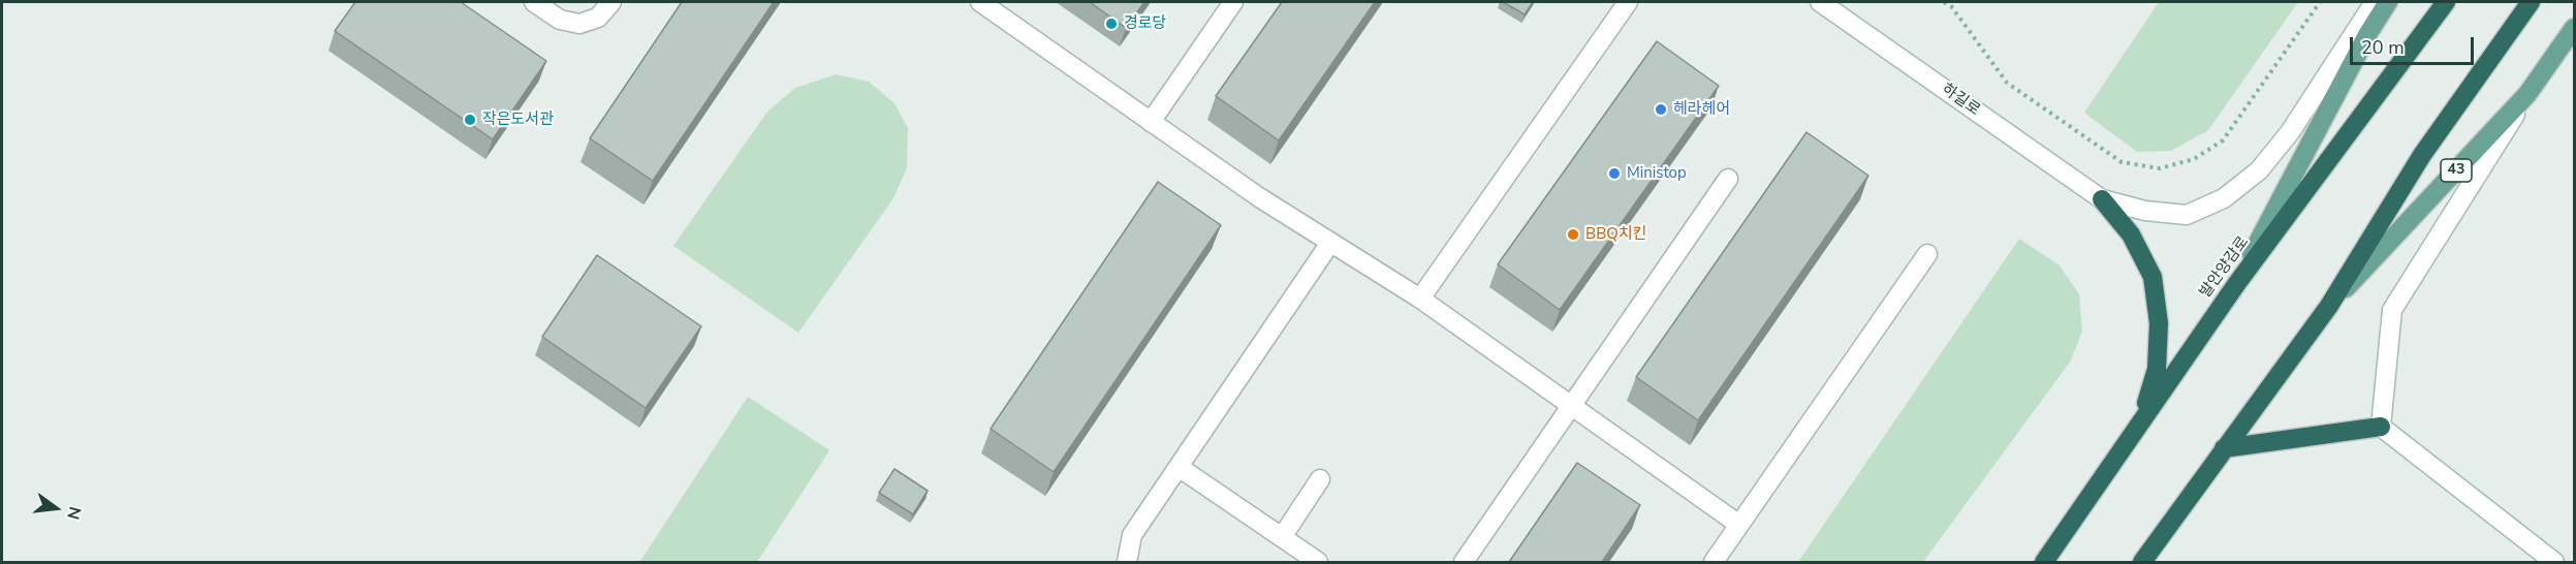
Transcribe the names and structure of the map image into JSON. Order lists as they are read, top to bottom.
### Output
{
  "streets": {
    "highway": ["43", "발안양감로"],
    "street": ["하길로"]
  },
  "places": [
    "경로당",
    "헤라헤어",
    "작은도서관",
    "Ministop",
    "BBQ치킨"
  ],
  "scale_bar": "20 m",
  "north": "right"
}
